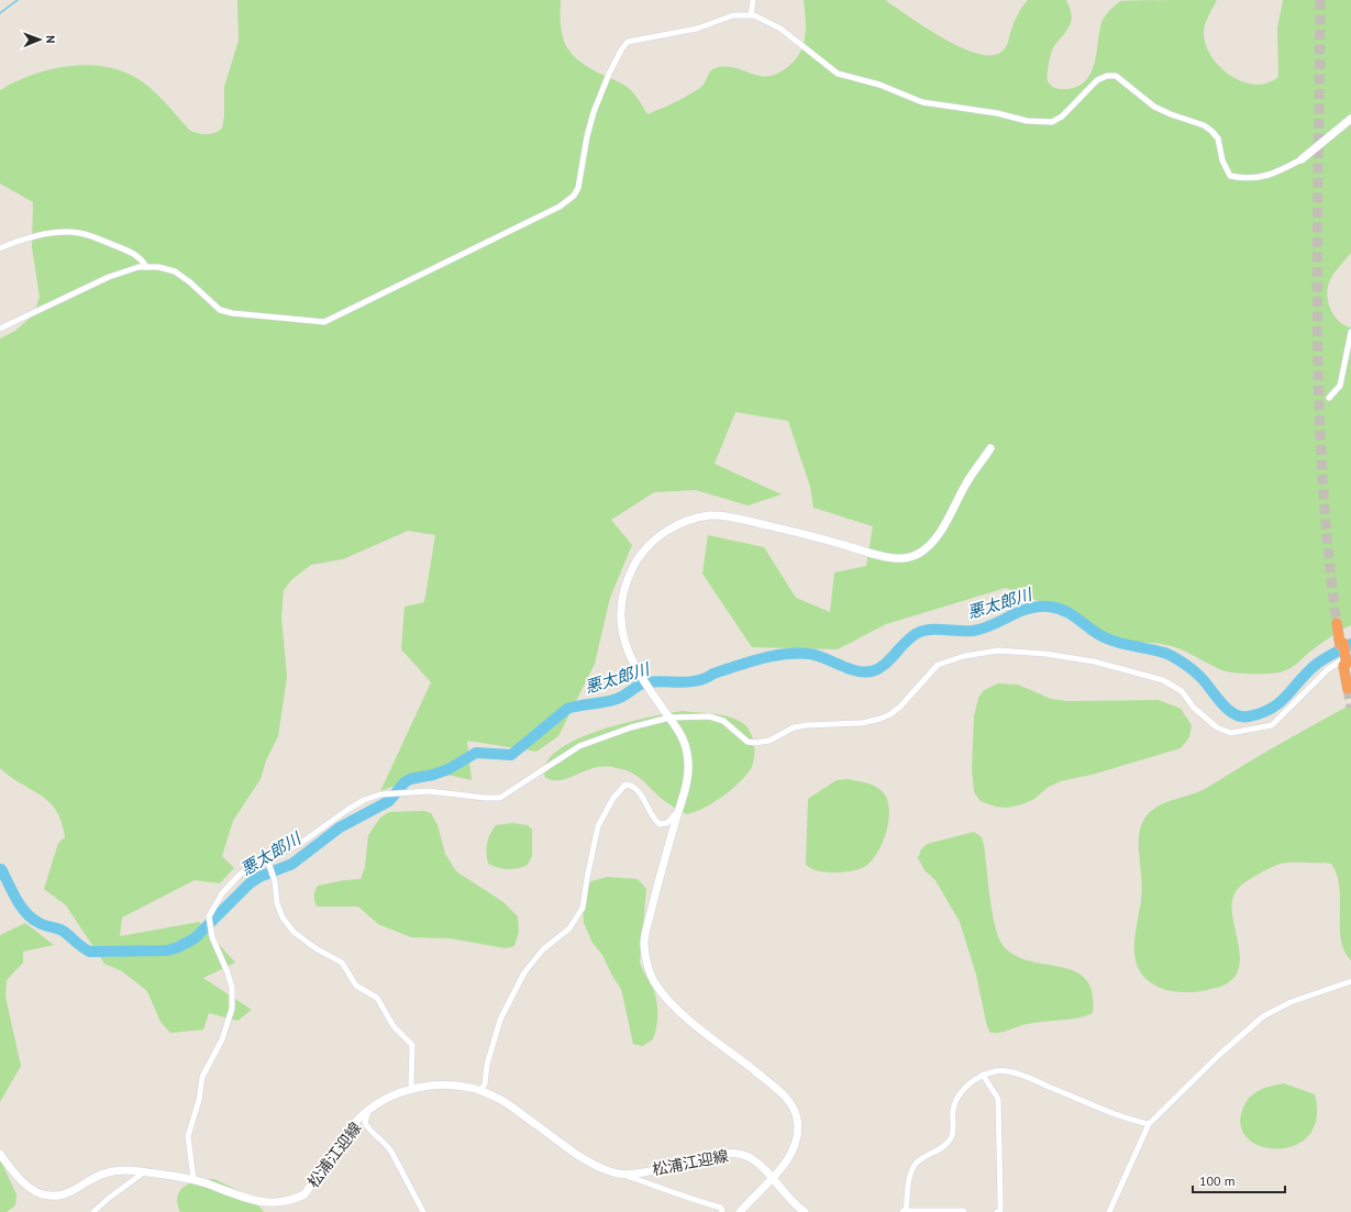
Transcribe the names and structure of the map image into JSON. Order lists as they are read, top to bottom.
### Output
{
  "streets": {
    "street": ["松浦江迎線"]
  },
  "water": ["悪太郎川"],
  "scale_bar": "100 m",
  "north": "right"
}
